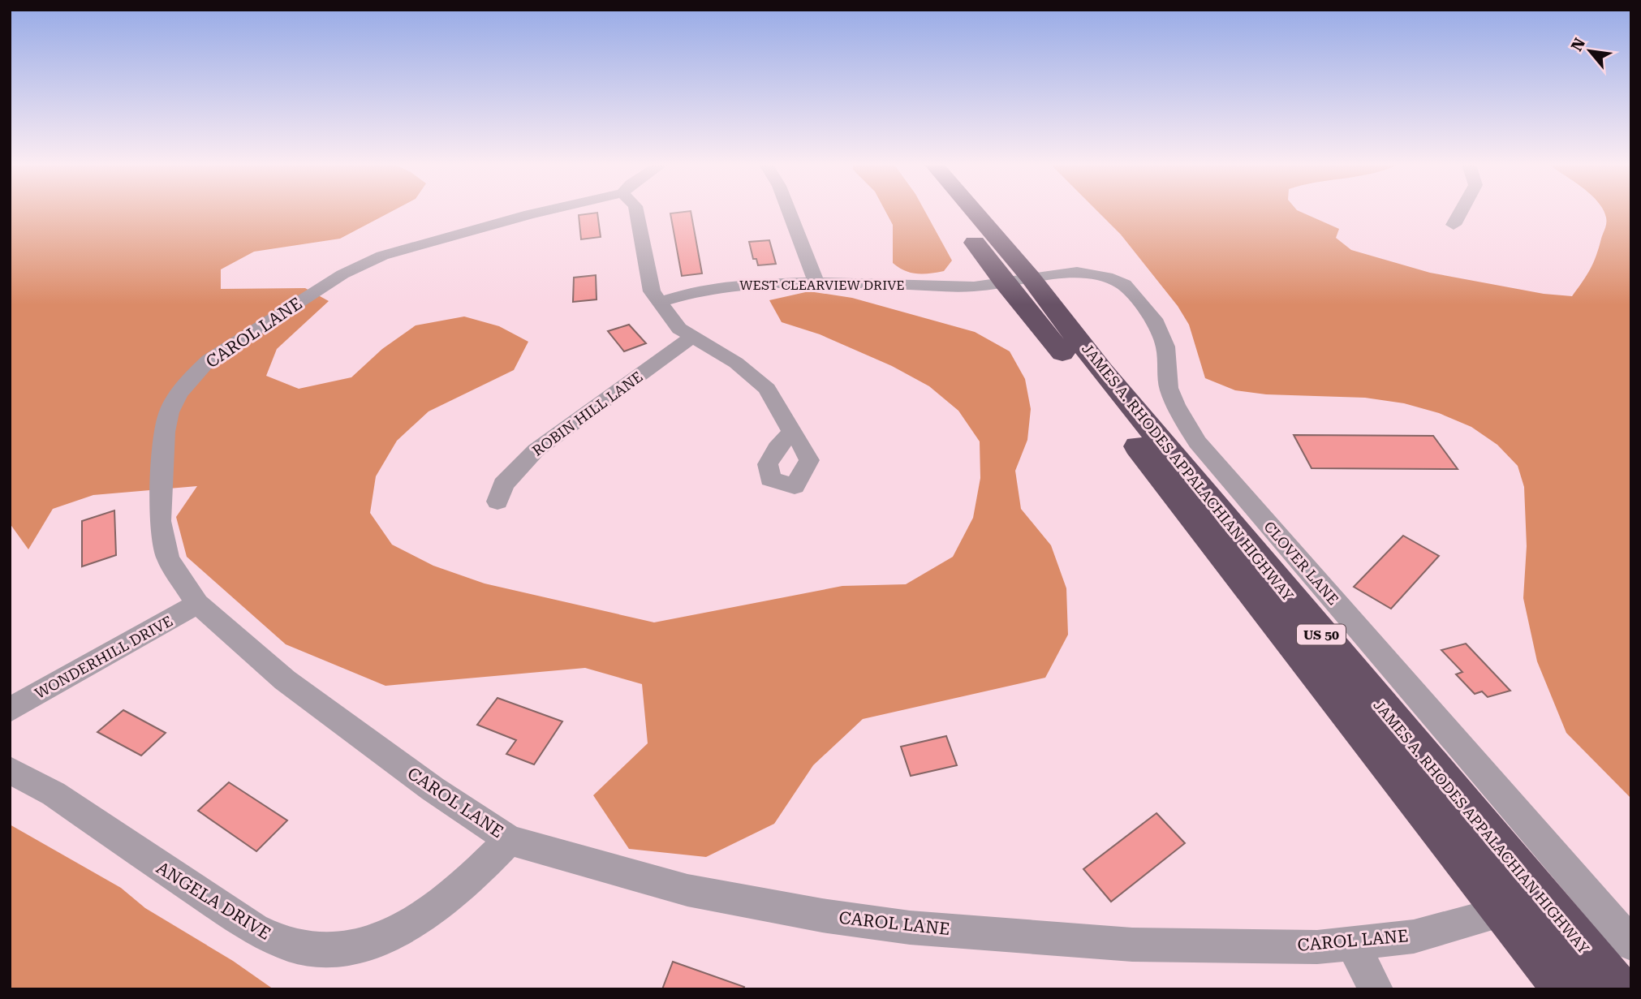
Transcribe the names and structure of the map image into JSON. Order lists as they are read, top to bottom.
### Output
{
  "streets": {
    "highway": ["JAMES A. RHODES APPALACHIAN HIGHWAY", "US 50"],
    "street": [
      "WEST CLEARVIEW DRIVE",
      "CAROL LANE",
      "ROBIN HILL LANE",
      "CLOVER LANE",
      "WONDERHILL DRIVE",
      "ANGELA DRIVE"
    ]
  },
  "crossings": [
    ["WEST CLEARVIEW DRIVE", "JAMES A. RHODES APPALACHIAN HIGHWAY"],
    ["WEST CLEARVIEW DRIVE", "CLOVER LANE"],
    ["CAROL LANE", "JAMES A. RHODES APPALACHIAN HIGHWAY"],
    ["CAROL LANE", "WONDERHILL DRIVE"],
    ["CAROL LANE", "ANGELA DRIVE"],
    ["JAMES A. RHODES APPALACHIAN HIGHWAY", "CLOVER LANE"]
  ],
  "north": "top left"
}
